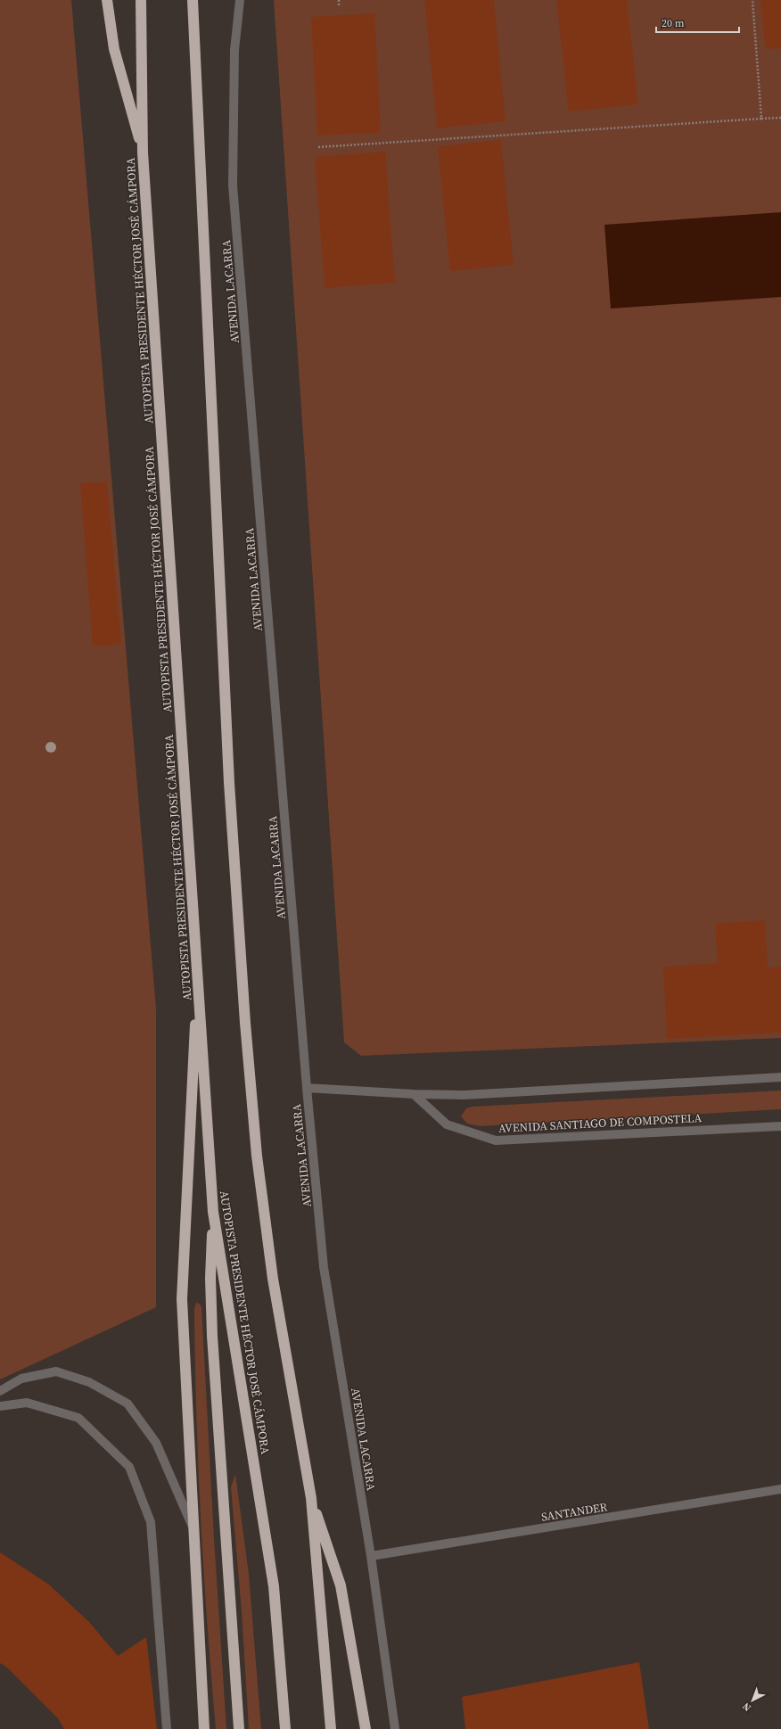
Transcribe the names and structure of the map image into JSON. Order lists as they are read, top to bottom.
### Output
{
  "streets": {
    "highway": ["AUTOPISTA PRESIDENTE HÉCTOR JOSÉ CÁMPORA"],
    "street": ["AVENIDA LACARRA", "AVENIDA SANTIAGO DE COMPOSTELA", "SANTANDER"]
  },
  "crossings": [
    ["AVENIDA LACARRA", "SANTANDER"]
  ],
  "scale_bar": "20 m",
  "north": "bottom left"
}
